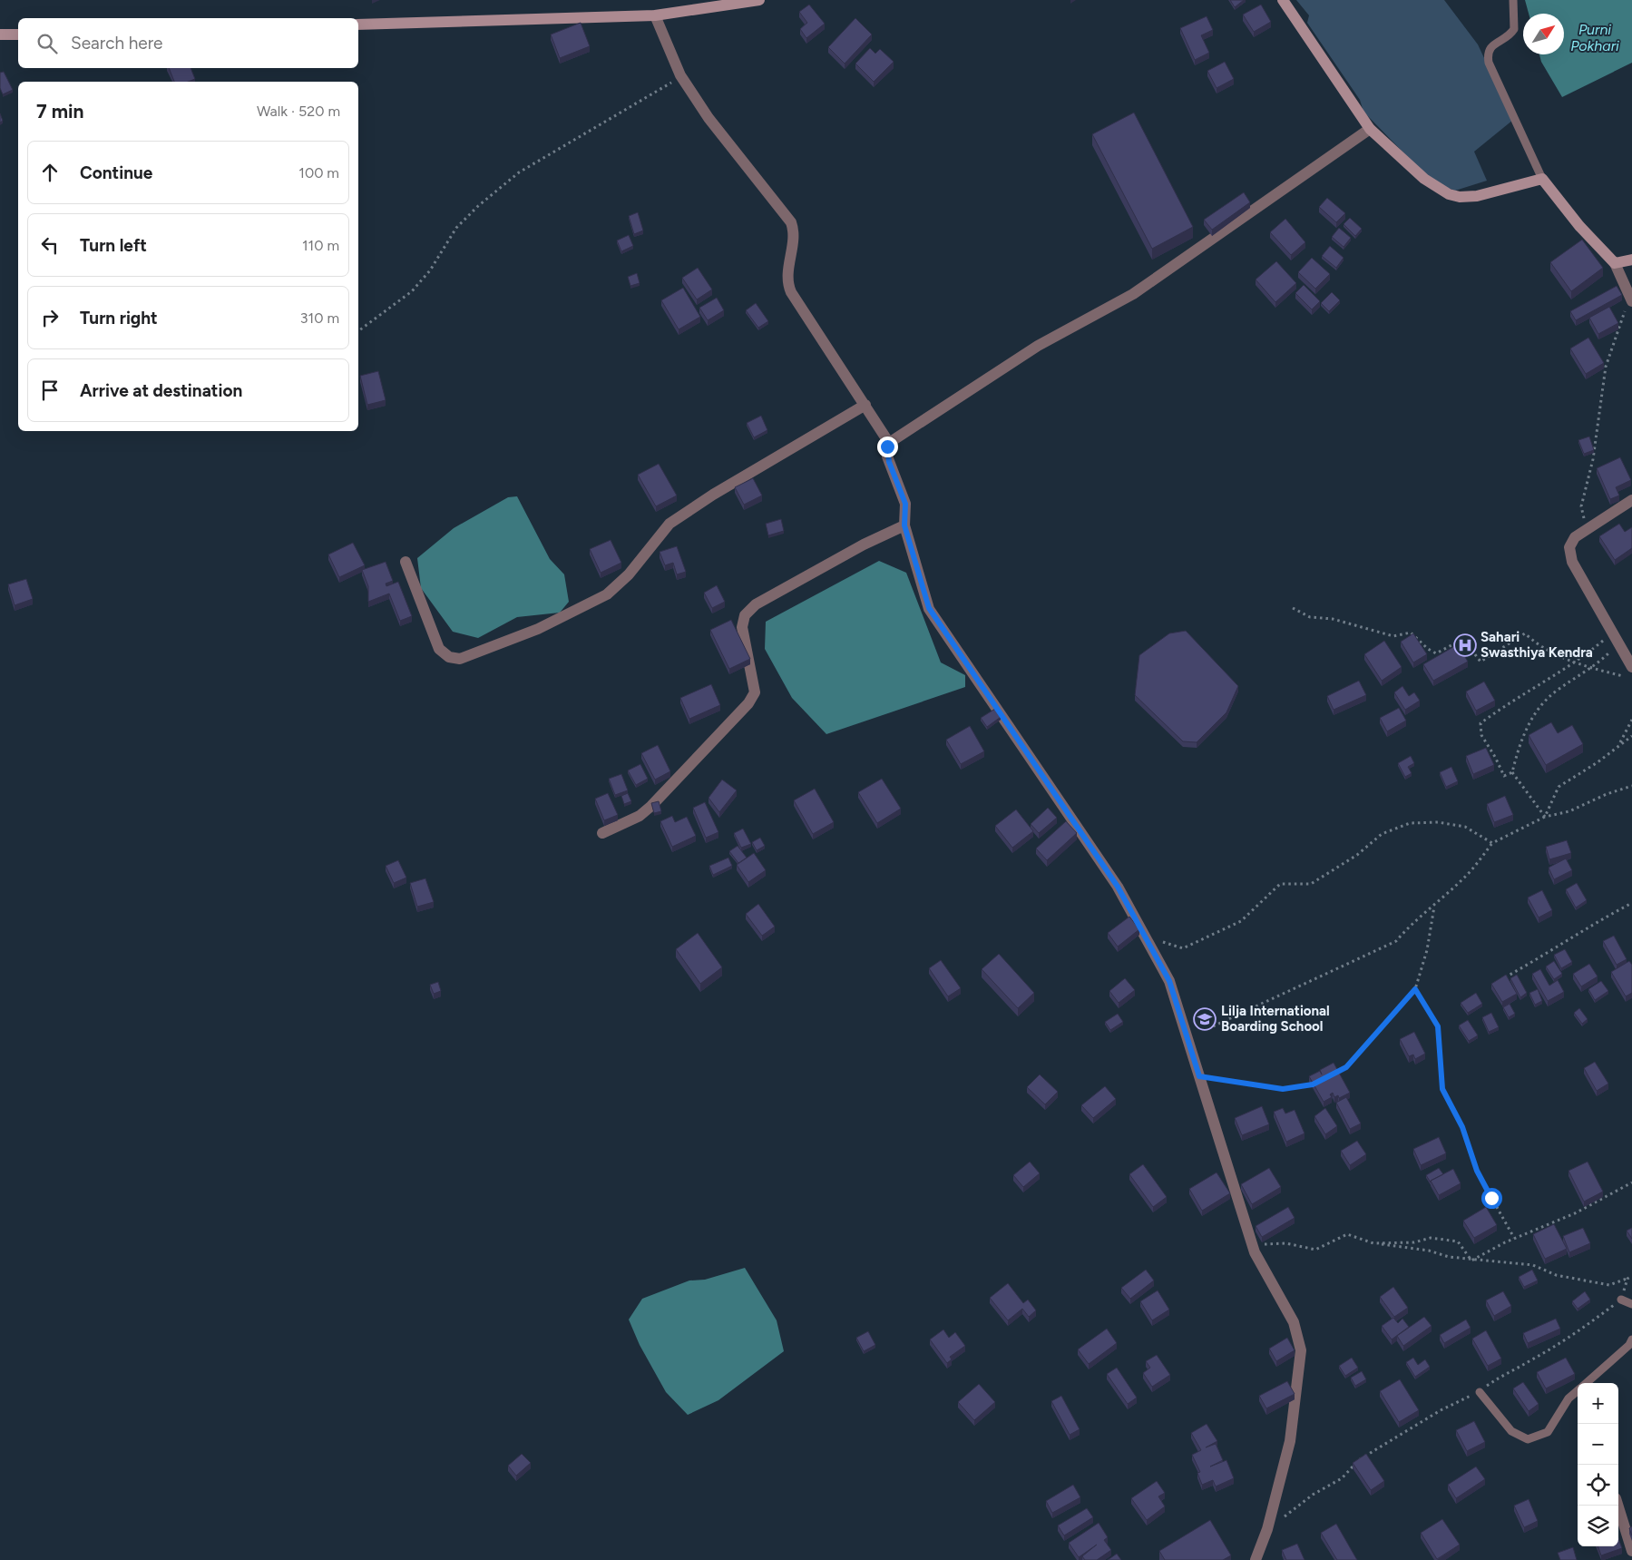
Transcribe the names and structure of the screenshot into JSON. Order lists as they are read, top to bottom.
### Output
{
  "water": ["Purni Pokhari"],
  "places": {
    "hospital": ["Sahari Swasthiya Kendra"],
    "school or university": ["Lilja International Boarding School"]
  },
  "north": "top right",
  "page": {
    "search": "Search here",
    "heading": ["7 min", "Walk · 520 m"],
    "list": [
      ["Continue", "100 m"],
      ["Turn left", "110 m"],
      ["Turn right", "310 m"],
      "Arrive at destination"
    ],
    "map_buttons": ["+", "−"]
  }
}
